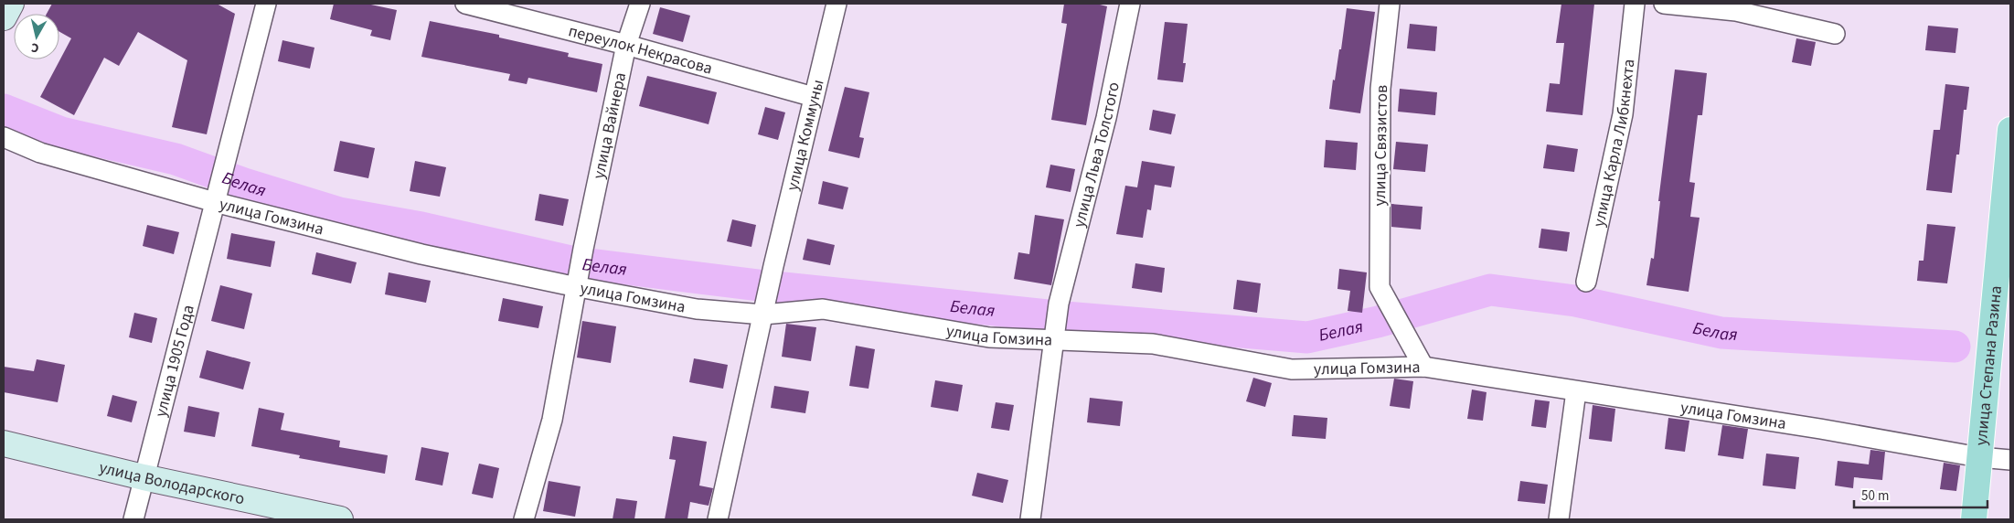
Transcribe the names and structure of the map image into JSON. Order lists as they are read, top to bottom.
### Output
{
  "streets": {
    "main road": ["улица Степана Разина", "улица Володарского"],
    "street": [
      "переулок Некрасова",
      "улица Вайнера",
      "улица Коммуны",
      "улица Карла Либкнехта",
      "улица Связистов",
      "улица Льва Толстого",
      "улица Гомзина",
      "улица 1905 Года"
    ]
  },
  "crossings": [
    ["переулок Некрасова", "улица Вайнера"],
    ["переулок Некрасова", "улица Коммуны"],
    ["улица Вайнера", "улица Гомзина"],
    ["улица Коммуны", "улица Гомзина"],
    ["улица Связистов", "улица Гомзина"],
    ["улица Льва Толстого", "улица Гомзина"],
    ["улица Гомзина", "улица 1905 Года"],
    ["улица Гомзина", "улица Степана Разина"],
    ["улица 1905 Года", "улица Володарского"]
  ],
  "water": ["Белая"],
  "scale_bar": "50 m",
  "north": "bottom"
}
